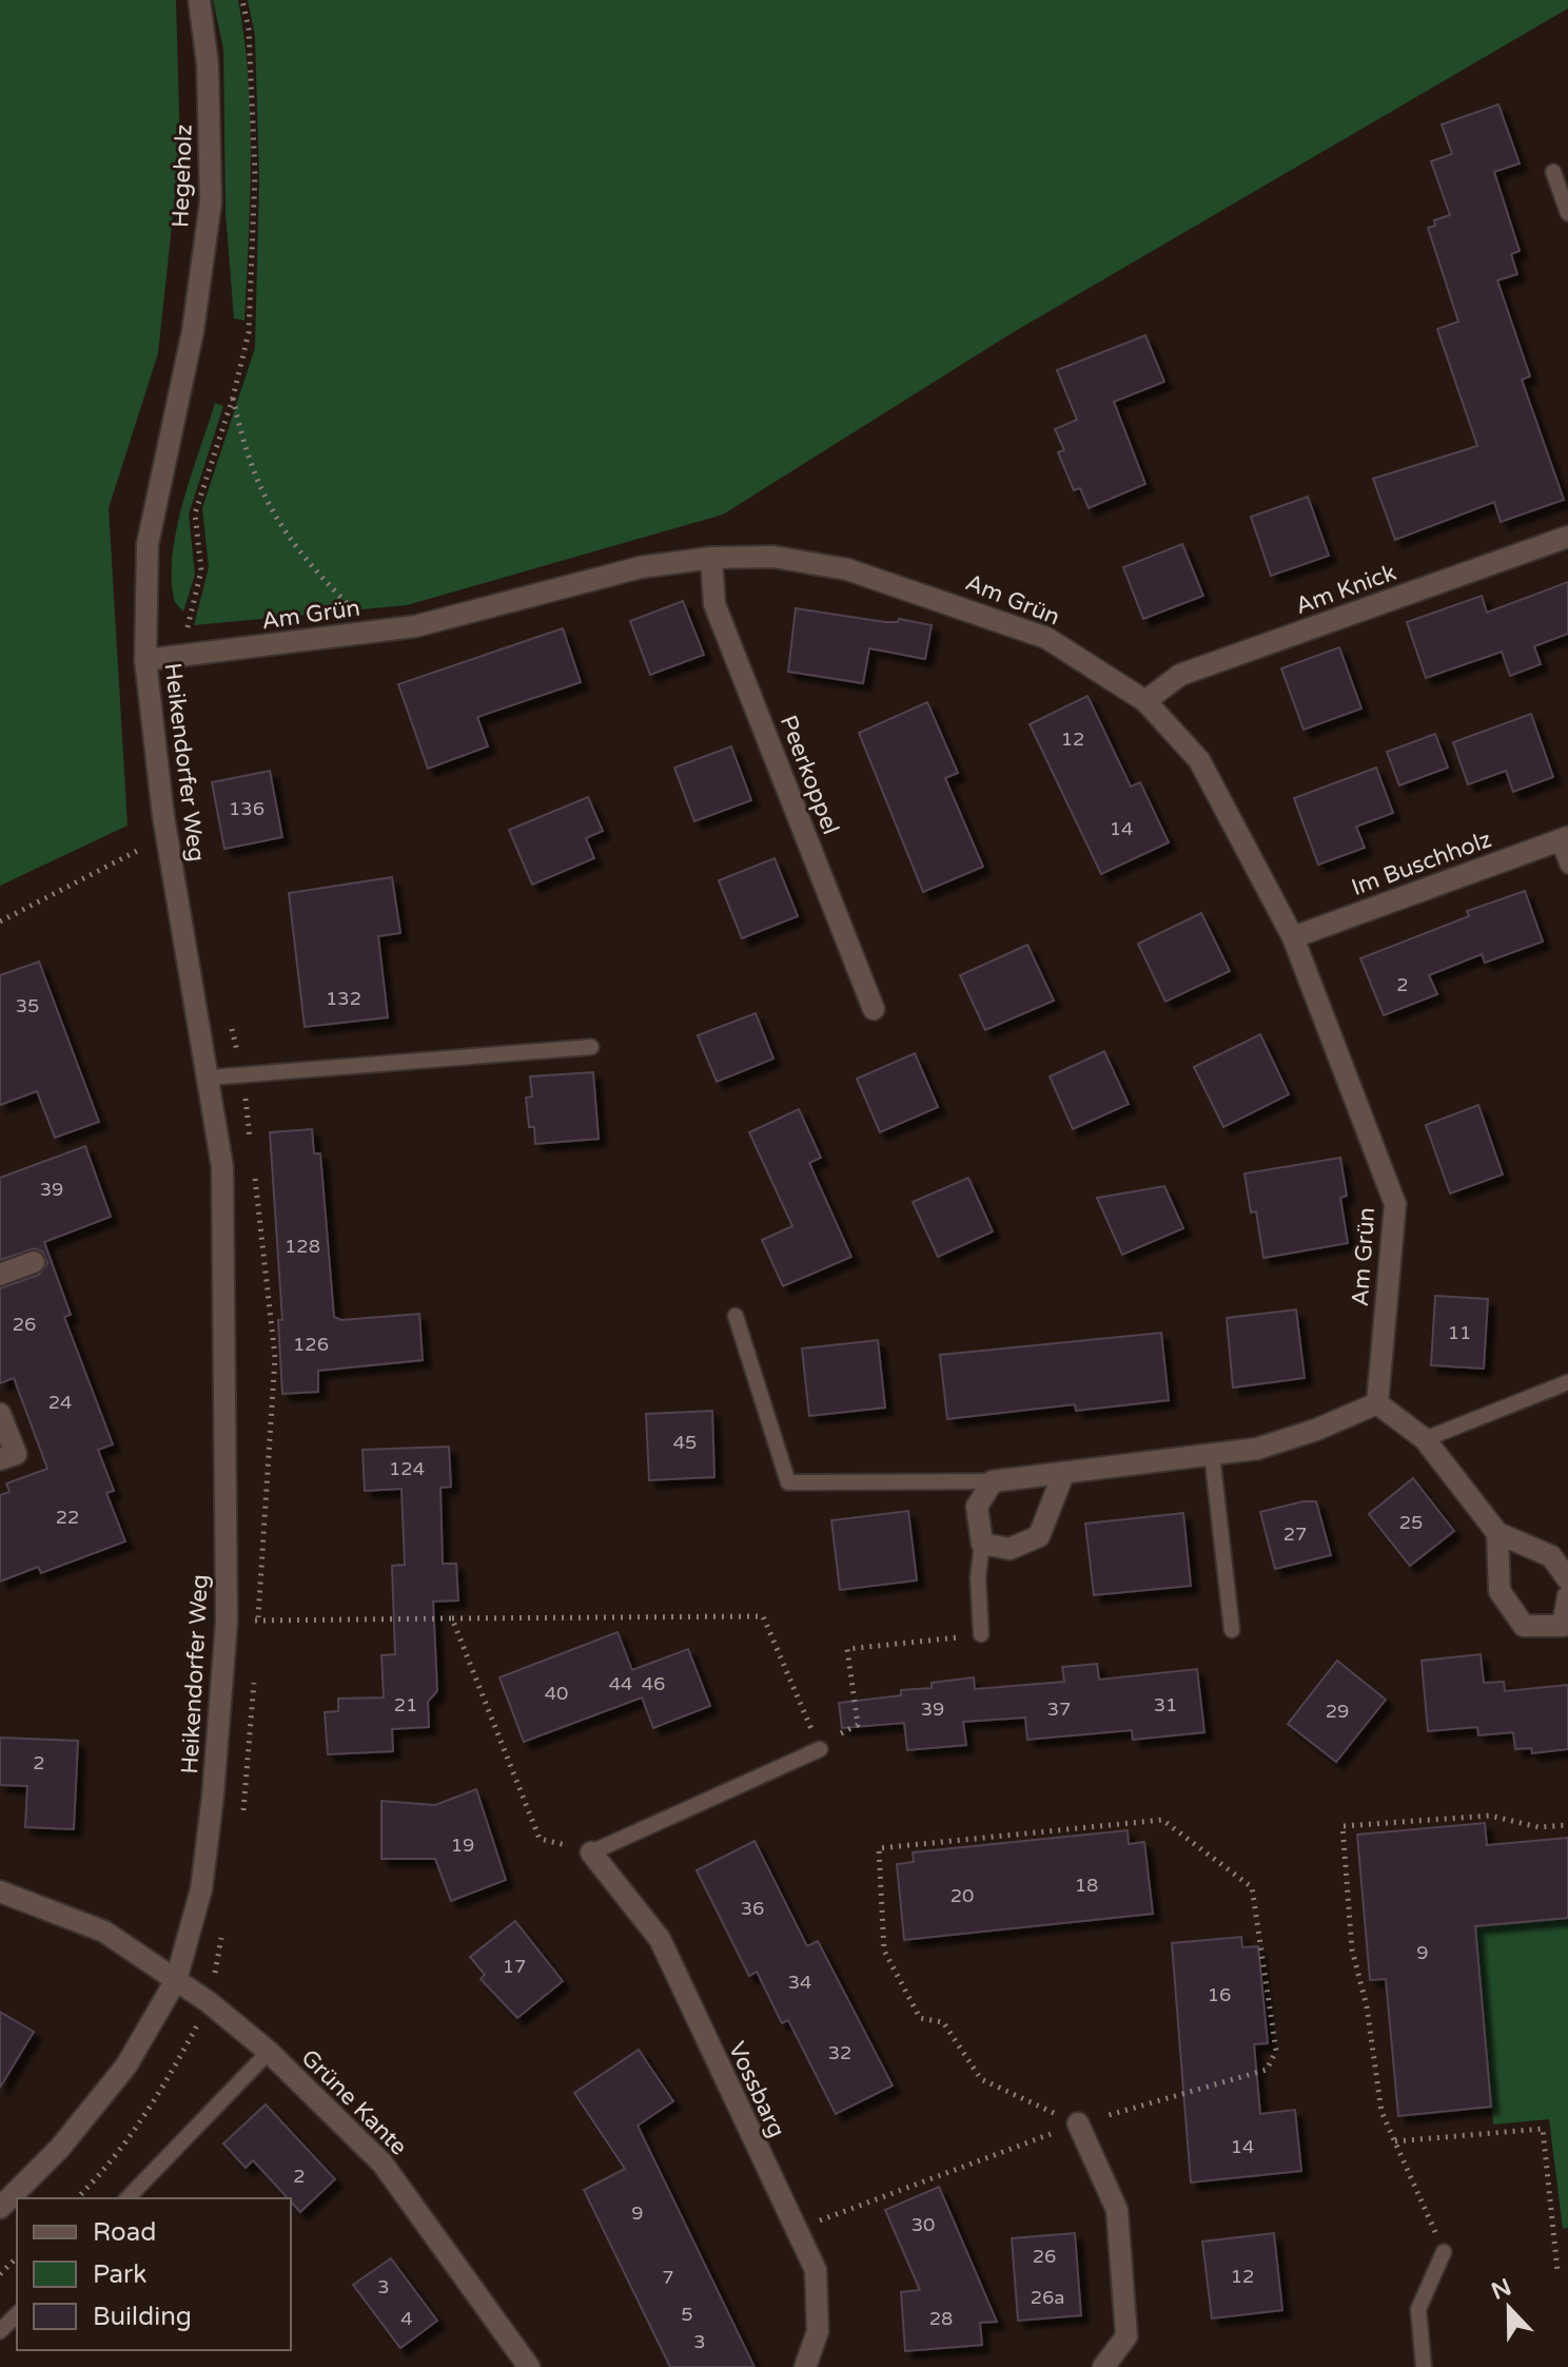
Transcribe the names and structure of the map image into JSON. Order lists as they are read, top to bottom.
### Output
{
  "streets": {
    "street": [
      "Hegeholz",
      "Am Knick",
      "Am Grün",
      "Heikendorfer Weg",
      "Peerkoppel",
      "Im Buschholz",
      "Vossbarg",
      "Grüne Kante"
    ]
  },
  "crossings": [
    ["Hegeholz", "Heikendorfer Weg"],
    ["Am Knick", "Am Grün"],
    ["Am Grün", "Heikendorfer Weg"],
    ["Am Grün", "Peerkoppel"],
    ["Am Grün", "Im Buschholz"],
    ["Heikendorfer Weg", "Grüne Kante"]
  ],
  "house_numbers": [
    "12",
    "136",
    "14",
    "2",
    "132",
    "35",
    "39",
    "128",
    "26",
    "11",
    "126",
    "24",
    "45",
    "124",
    "22",
    "25",
    "27",
    "44",
    "46",
    "40",
    "21",
    "31",
    "39",
    "37",
    "29",
    "2",
    "19",
    "18",
    "20",
    "36",
    "9",
    "17",
    "34",
    "16",
    "32",
    "14",
    "2",
    "9",
    "30",
    "26",
    "12",
    "7",
    "3",
    "26a",
    "5",
    "4",
    "28",
    "3"
  ],
  "legend": ["Road", "Park", "Building"],
  "north": "top"
}
